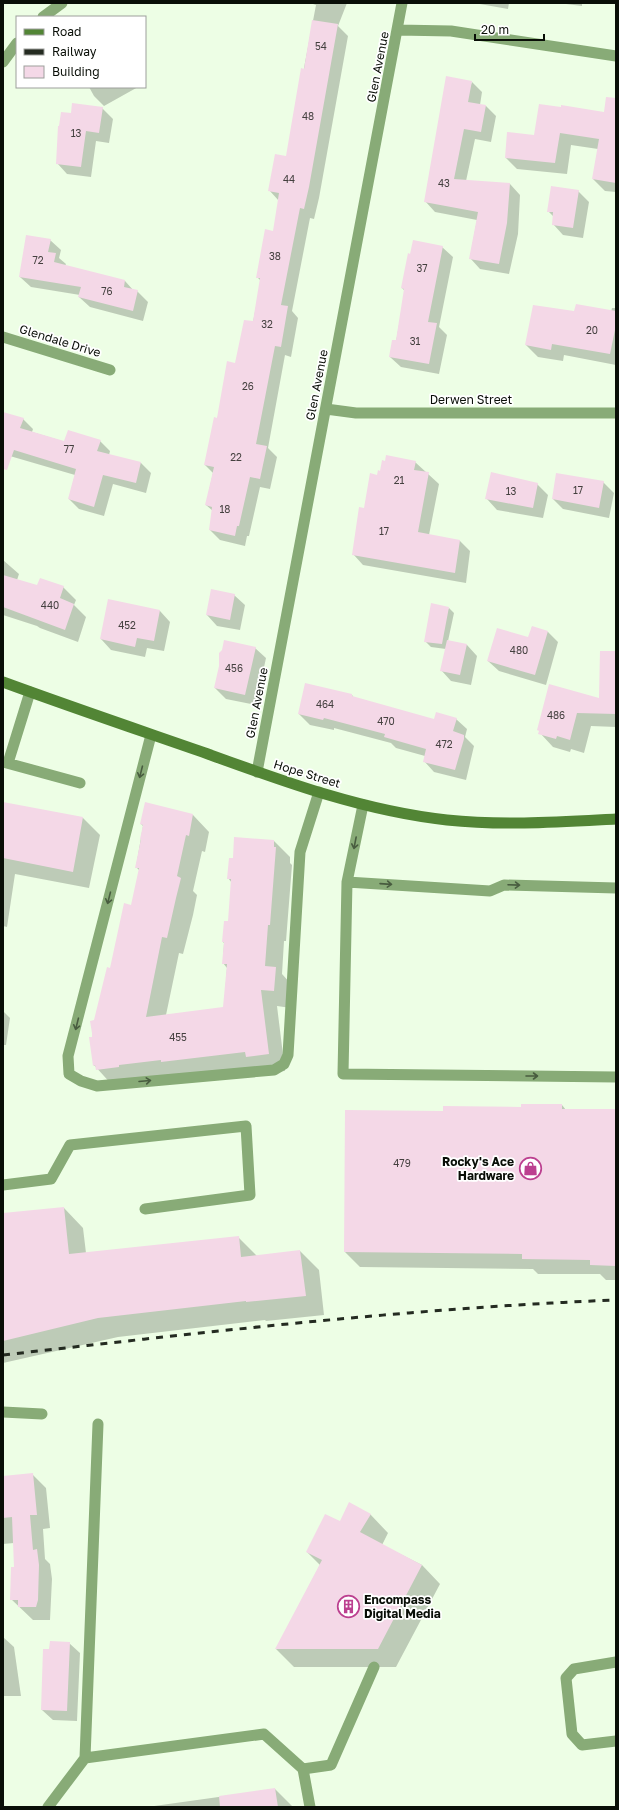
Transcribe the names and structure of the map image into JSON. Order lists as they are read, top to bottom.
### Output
{
  "streets": {
    "main road": ["Hope Street"],
    "street": ["Glen Avenue", "Glendale Drive", "Derwen Street"]
  },
  "crossings": [
    ["Glen Avenue", "Derwen Street"],
    ["Glen Avenue", "Hope Street"]
  ],
  "places": {
    "shop": ["Rocky's Ace Hardware"],
    "building": ["Encompass Digital Media"]
  },
  "house_numbers": [
    "54",
    "48",
    "13",
    "44",
    "43",
    "38",
    "72",
    "37",
    "76",
    "32",
    "20",
    "31",
    "26",
    "77",
    "22",
    "21",
    "17",
    "13",
    "18",
    "17",
    "440",
    "452",
    "480",
    "456",
    "464",
    "486",
    "470",
    "472",
    "455",
    "479"
  ],
  "legend": ["Road", "Railway", "Building"],
  "scale_bar": "20 m"
}
